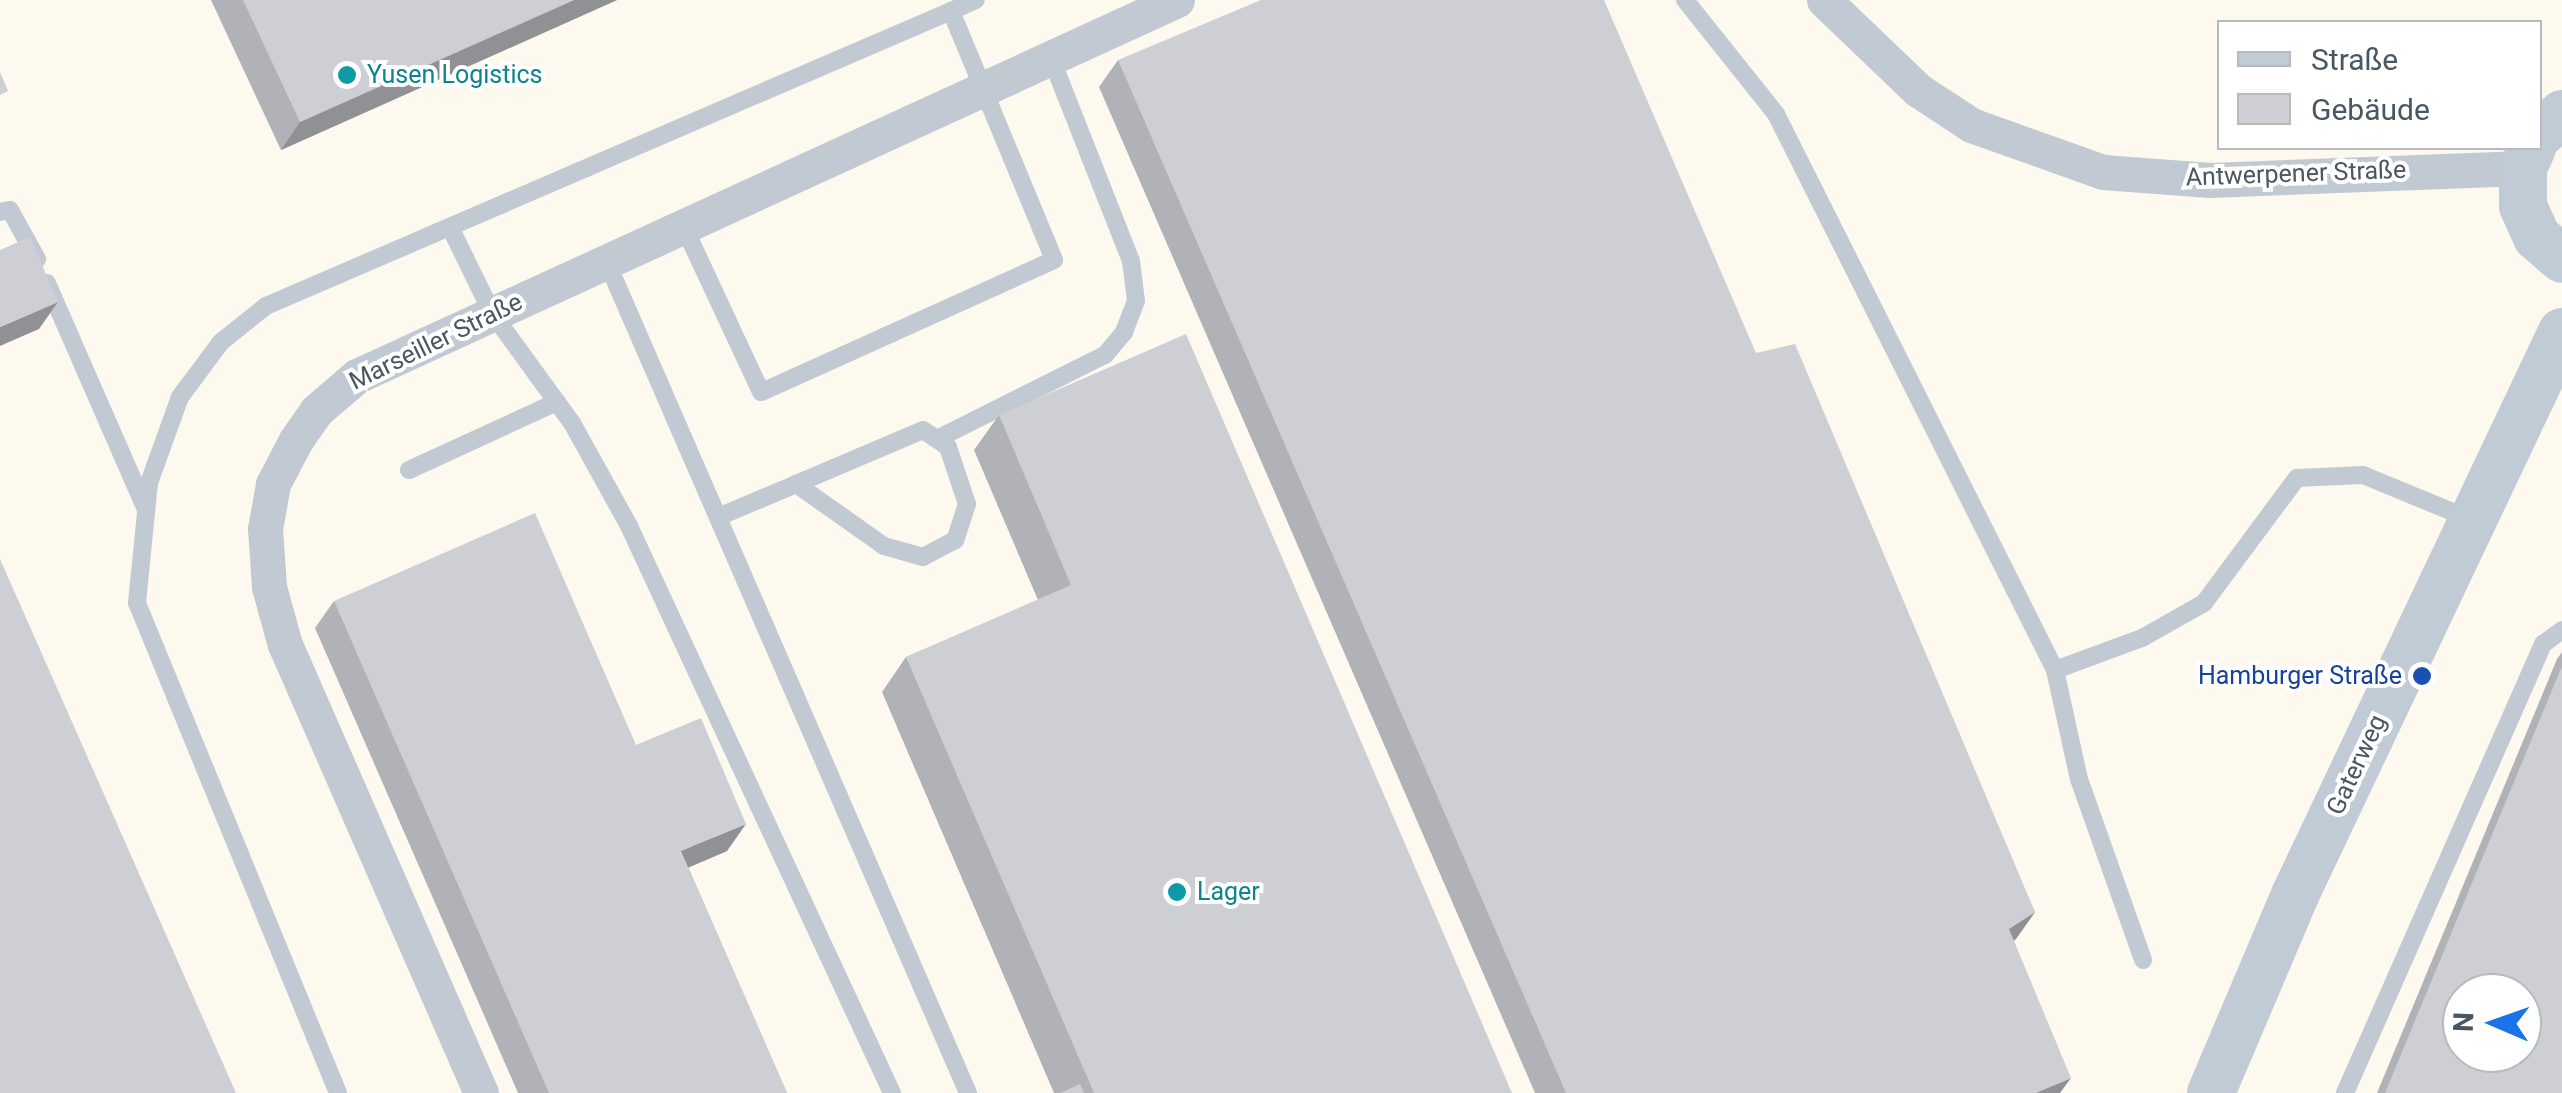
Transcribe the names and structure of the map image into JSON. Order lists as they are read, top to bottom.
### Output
{
  "streets": {
    "main road": ["Gaterweg"],
    "street": ["Antwerpener Straße", "Marseiller Straße"]
  },
  "places": ["Yusen Logistics", "Hamburger Straße", "Lager"],
  "legend": ["Straße", "Gebäude"],
  "north": "left"
}
